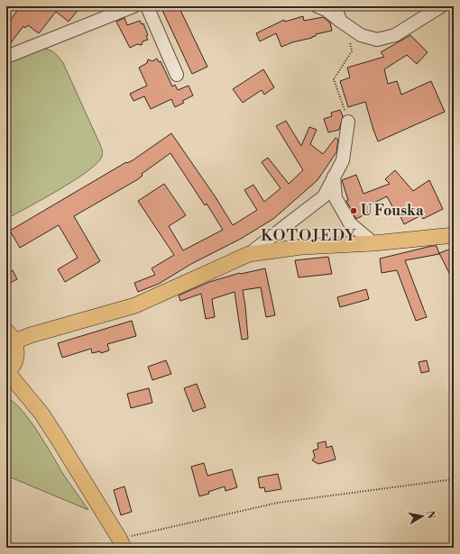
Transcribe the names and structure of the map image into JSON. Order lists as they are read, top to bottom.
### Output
{
  "districts": ["KOTOJEDY"],
  "places": ["U Fouska"],
  "north": "right"
}
